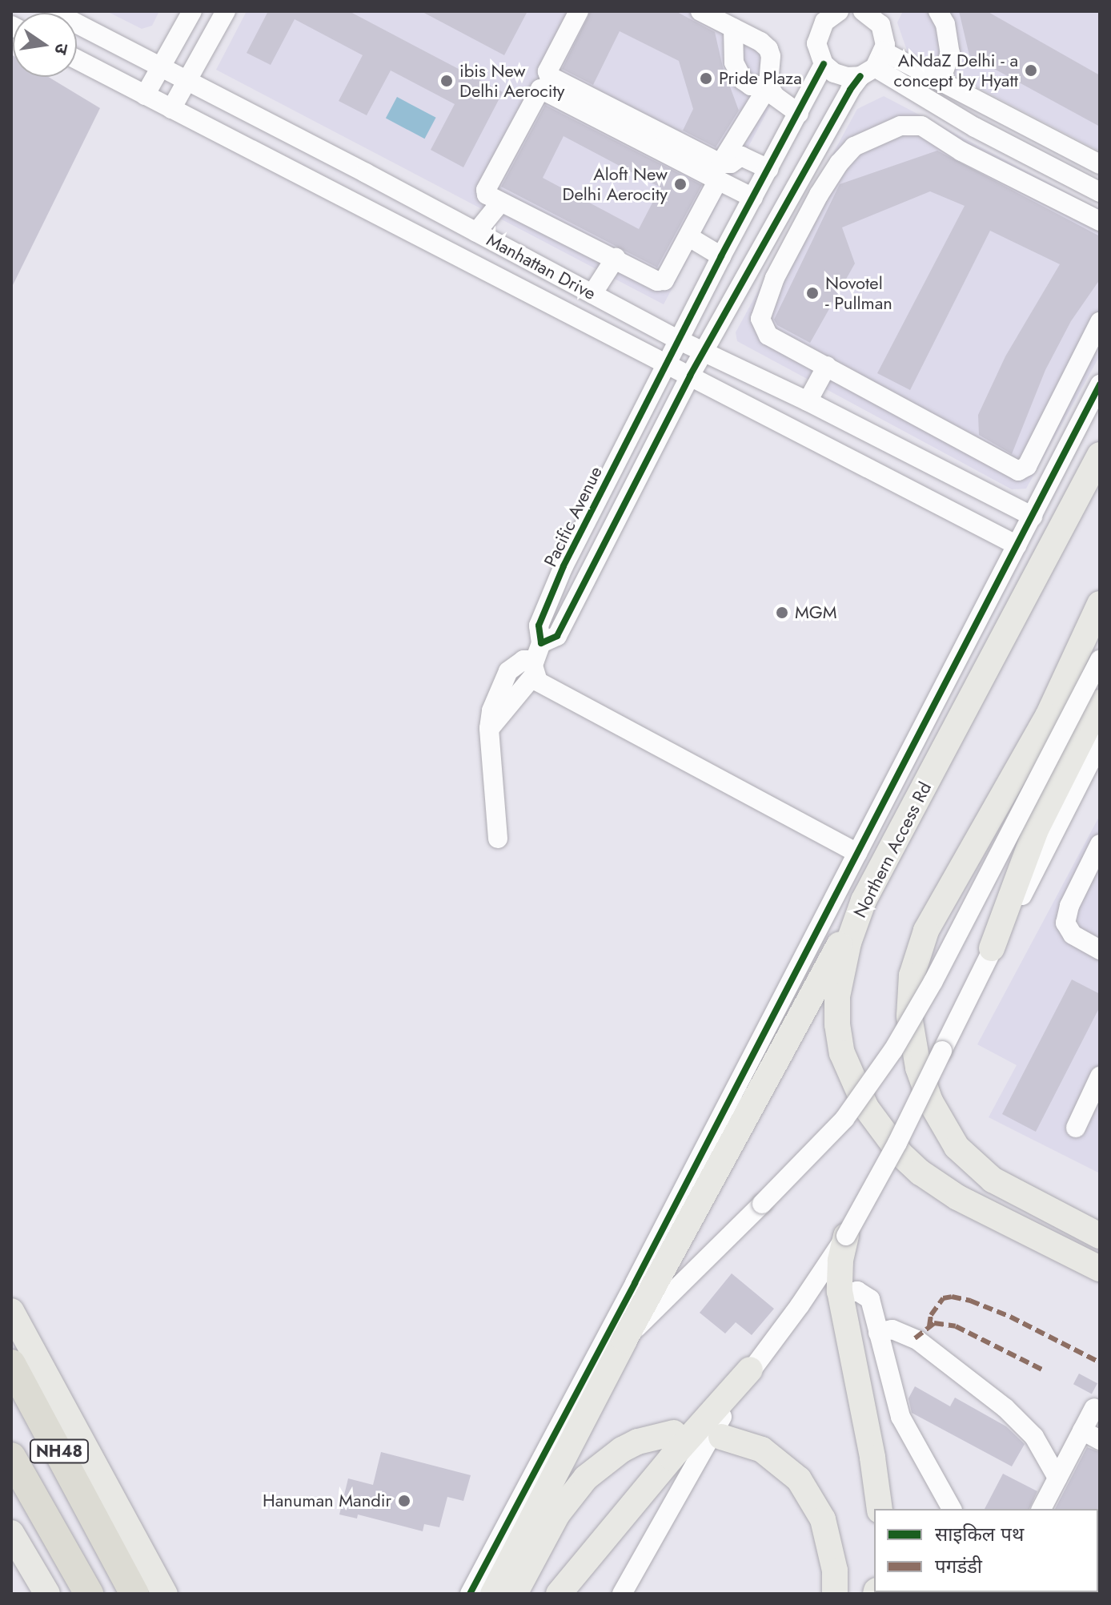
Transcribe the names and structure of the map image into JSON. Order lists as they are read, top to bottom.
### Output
{
  "streets": {
    "highway": ["NH48"],
    "main road": ["Northern Access Rd"],
    "street": ["Manhattan Drive", "Pacific Avenue"]
  },
  "crossings": [
    ["Manhattan Drive", "Pacific Avenue"]
  ],
  "places": [
    "ANdaZ Delhi - a concept by Hyatt",
    "Pride Plaza",
    "ibis New Delhi Aerocity",
    "Aloft New Delhi Aerocity",
    "Novotel - Pullman",
    "MGM",
    "Hanuman Mandir"
  ],
  "legend": ["साइकिल पथ", "पगडंडी"],
  "north": "right"
}
